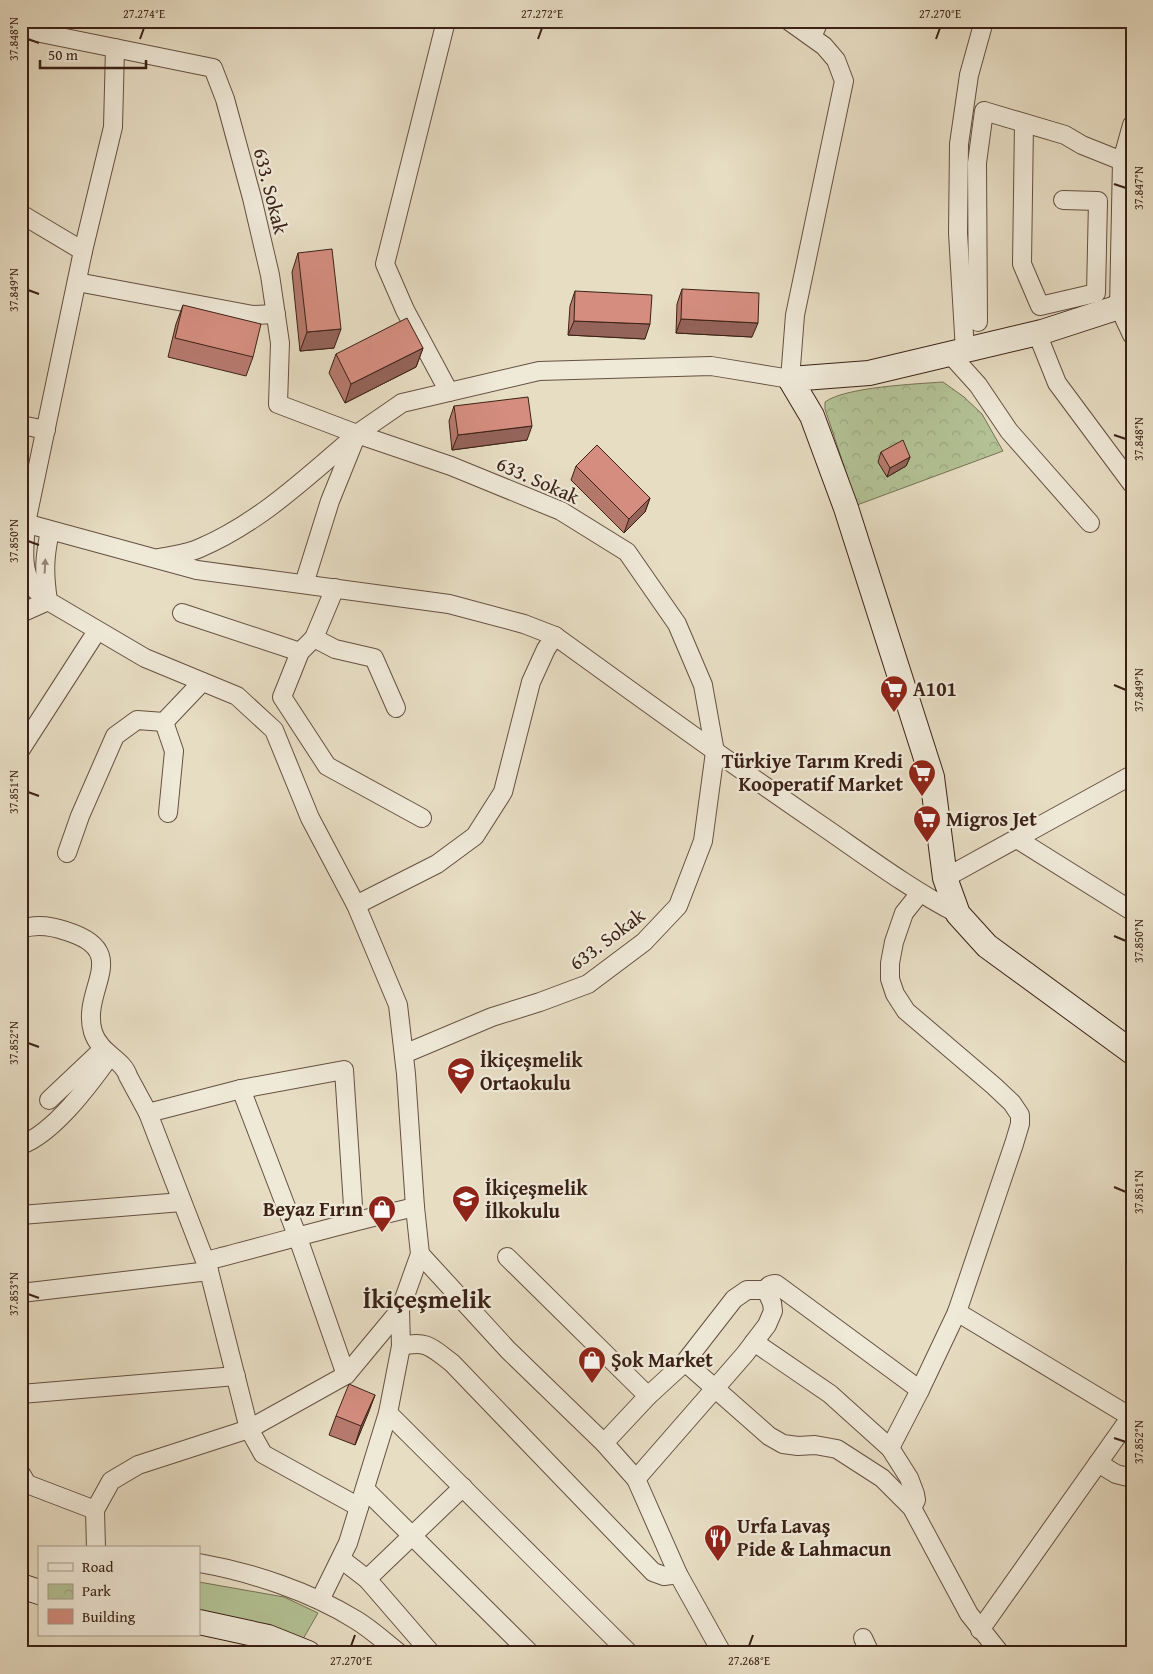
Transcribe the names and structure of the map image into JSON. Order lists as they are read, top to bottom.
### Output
{
  "streets": {
    "street": ["633. Sokak"]
  },
  "districts": ["İkiçeşmelik"],
  "places": {
    "supermarket": ["A101", "Türkiye Tarım Kredi Kooperatif Market", "Migros Jet"],
    "school or university": ["İkiçeşmelik Ortaokulu", "İkiçeşmelik İlkokulu"],
    "shop": ["Beyaz Fırın", "Şok Market"],
    "restaurant": ["Urfa Lavaş Pide & Lahmacun"]
  },
  "legend": ["Road", "Park", "Building"],
  "scale_bar": "50 m",
  "coordinates": [
    "27.274°E",
    "27.272°E",
    "27.270°E",
    "37.848°N",
    "37.847°N",
    "37.849°N",
    "37.850°N",
    "37.851°N",
    "37.852°N",
    "37.853°N",
    "27.268°E"
  ]
}
